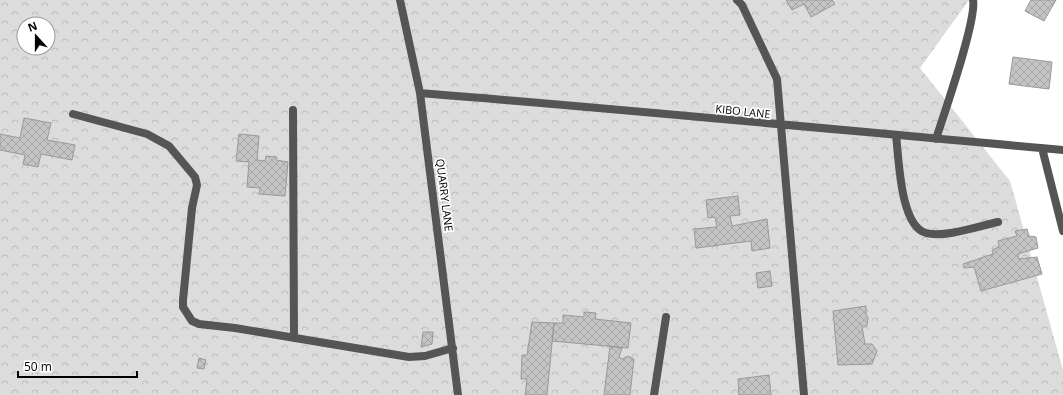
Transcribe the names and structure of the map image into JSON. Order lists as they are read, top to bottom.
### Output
{
  "streets": {
    "street": ["KIBO LANE", "QUARRY LANE"]
  },
  "crossings": [
    ["KIBO LANE", "QUARRY LANE"]
  ],
  "scale_bar": "50 m",
  "north": "top"
}
